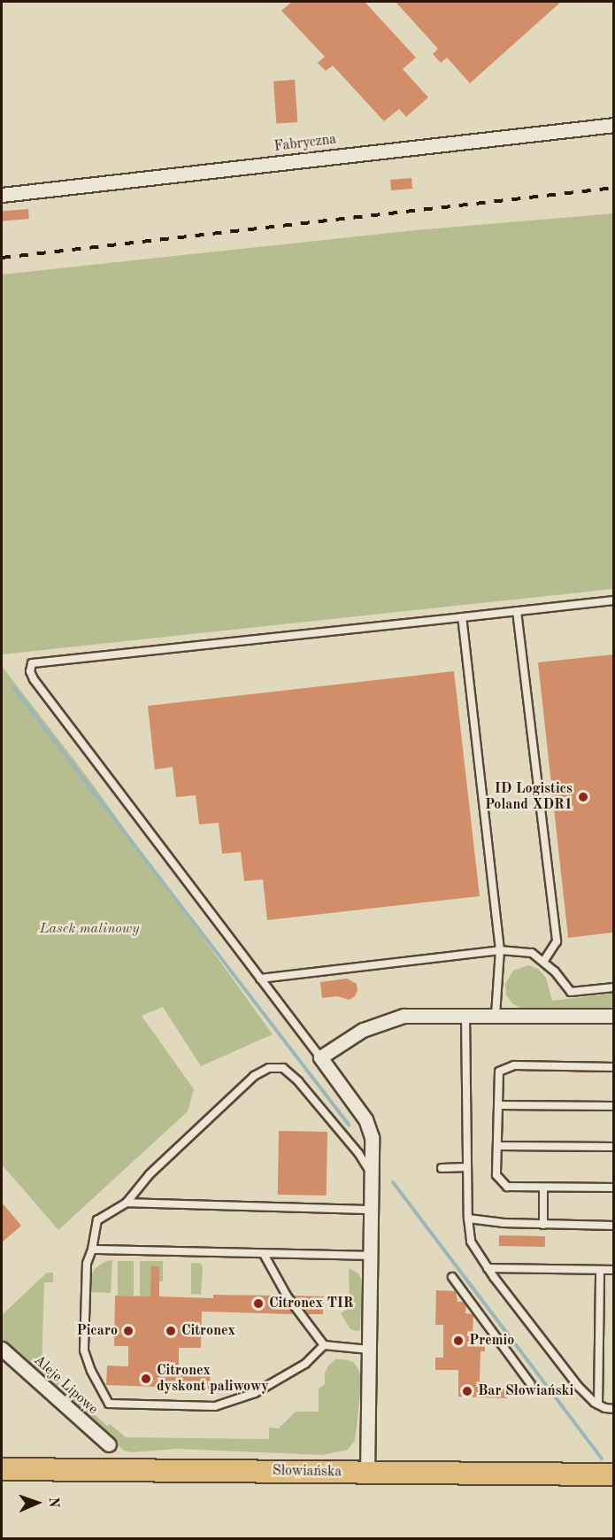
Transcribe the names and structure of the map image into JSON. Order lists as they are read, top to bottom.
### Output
{
  "streets": {
    "main road": ["Słowiańska"],
    "street": ["Fabryczna", "Aleje Lipowe"]
  },
  "parks": ["Lasek malinowy"],
  "places": [
    "ID Logistics Poland XDR1",
    "Citronex TIR",
    "Picaro",
    "Citronex",
    "Premio",
    "Citronex dyskont paliwowy",
    "Bar Słowiański"
  ],
  "north": "right"
}
